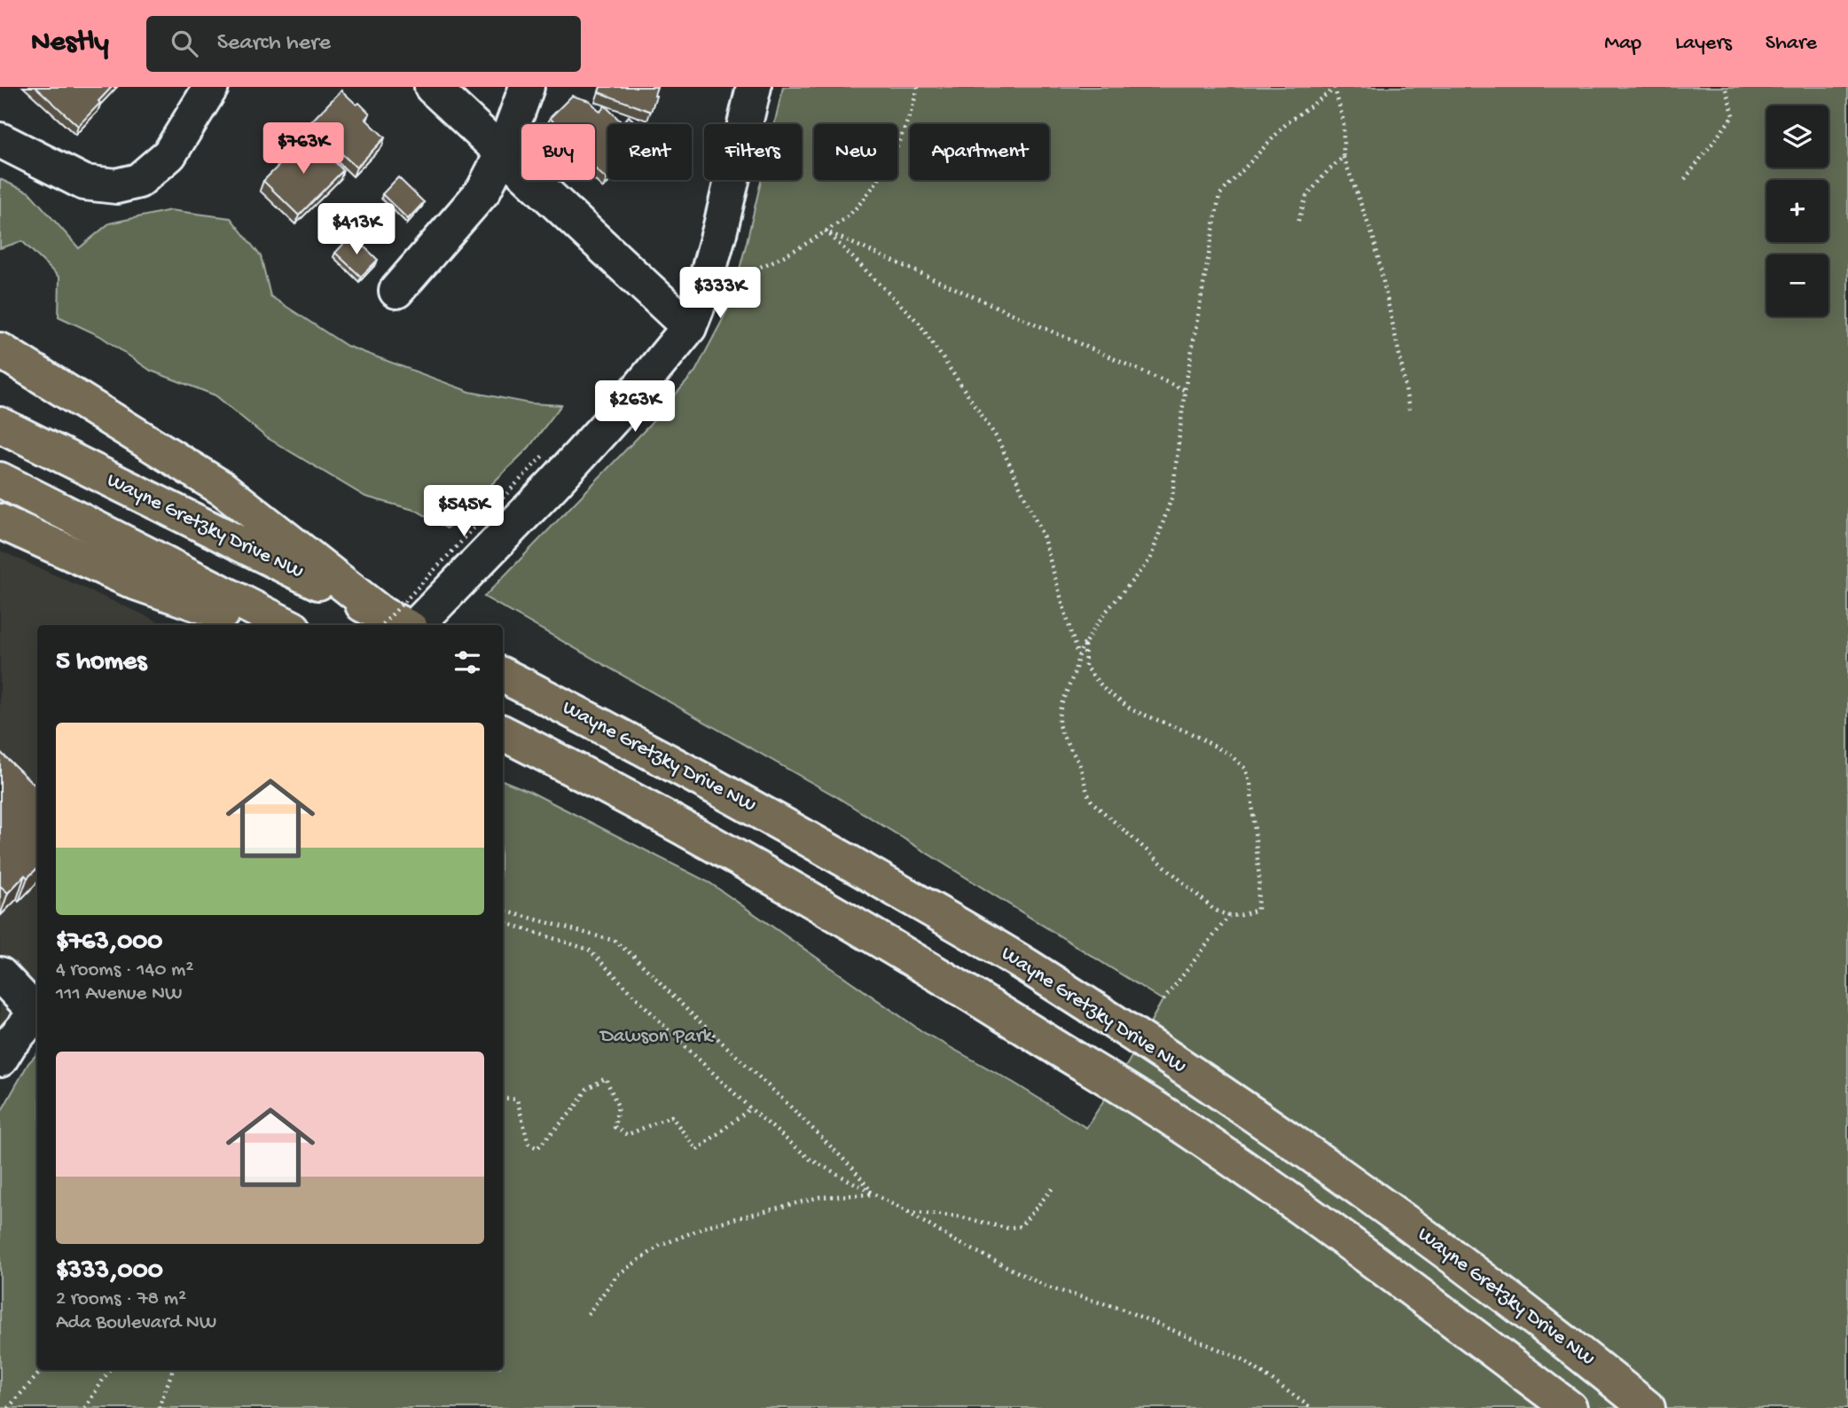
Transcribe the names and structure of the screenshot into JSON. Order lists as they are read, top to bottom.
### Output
{
  "streets": {
    "main road": ["Wayne Gretzky Drive NW"]
  },
  "parks": ["Dawson Park"],
  "page": {
    "header": "Nestly",
    "search": "Search here",
    "nav": ["Map", "Layers", "Share"],
    "map_buttons": ["+", "−"],
    "price": [
      "$763K",
      "$413K",
      "$333K",
      "$263K",
      "$545K"
    ],
    "chip": [
      "Buy",
      "Rent",
      "Filters",
      "New",
      "Apartment"
    ],
    "heading": "5 homes",
    "list": [
      {
        "name": "$763,000",
        "note": "4 rooms · 140 m² · 111 Avenue NW"
      },
      {
        "name": "$333,000",
        "note": "2 rooms · 78 m² · Ada Boulevard NW"
      }
    ]
  }
}
